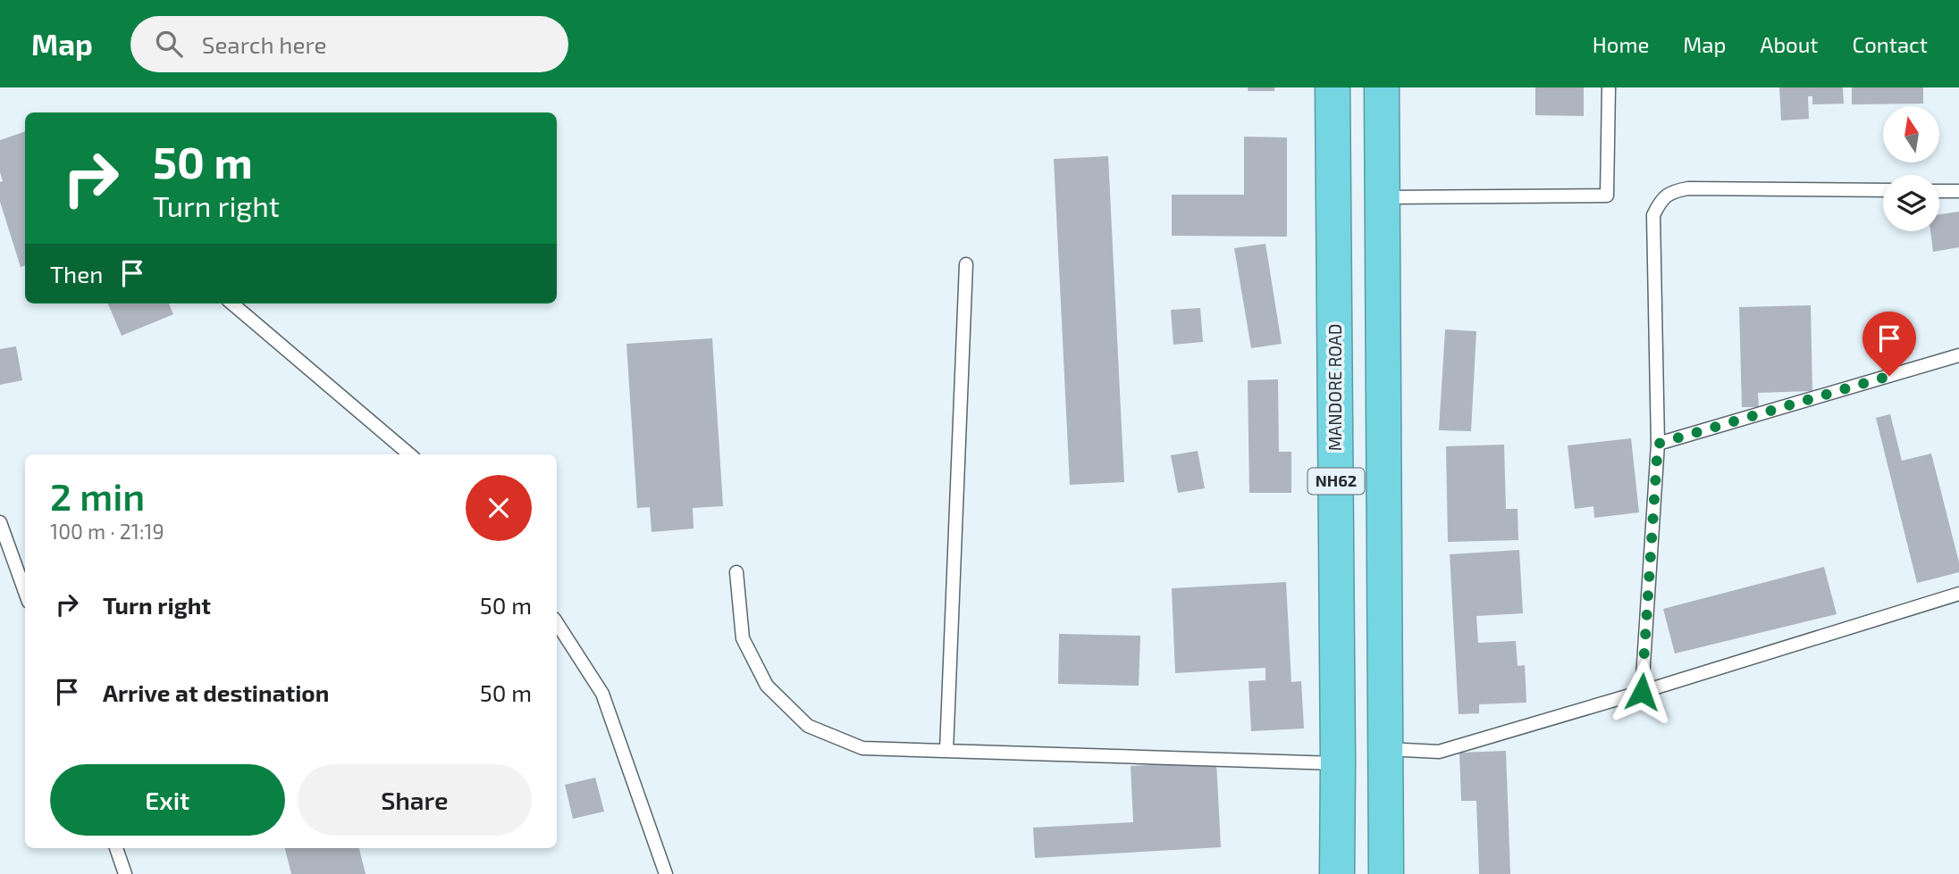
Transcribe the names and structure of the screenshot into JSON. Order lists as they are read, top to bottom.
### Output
{
  "streets": {
    "highway": ["MANDORE ROAD", "NH62"]
  },
  "north": "top",
  "page": {
    "header": "Map",
    "search": "Search here",
    "nav": [
      "Home",
      "Map",
      "About",
      "Contact"
    ],
    "turn": ["50 m", "Turn right"],
    "then": "Then",
    "heading": ["2 min", "100 m · 21:19"],
    "list": [
      {
        "name": "Turn right",
        "value": "50 m"
      },
      {
        "name": "Arrive at destination",
        "value": "50 m"
      }
    ],
    "buttons": ["Exit", "Share"]
  }
}
